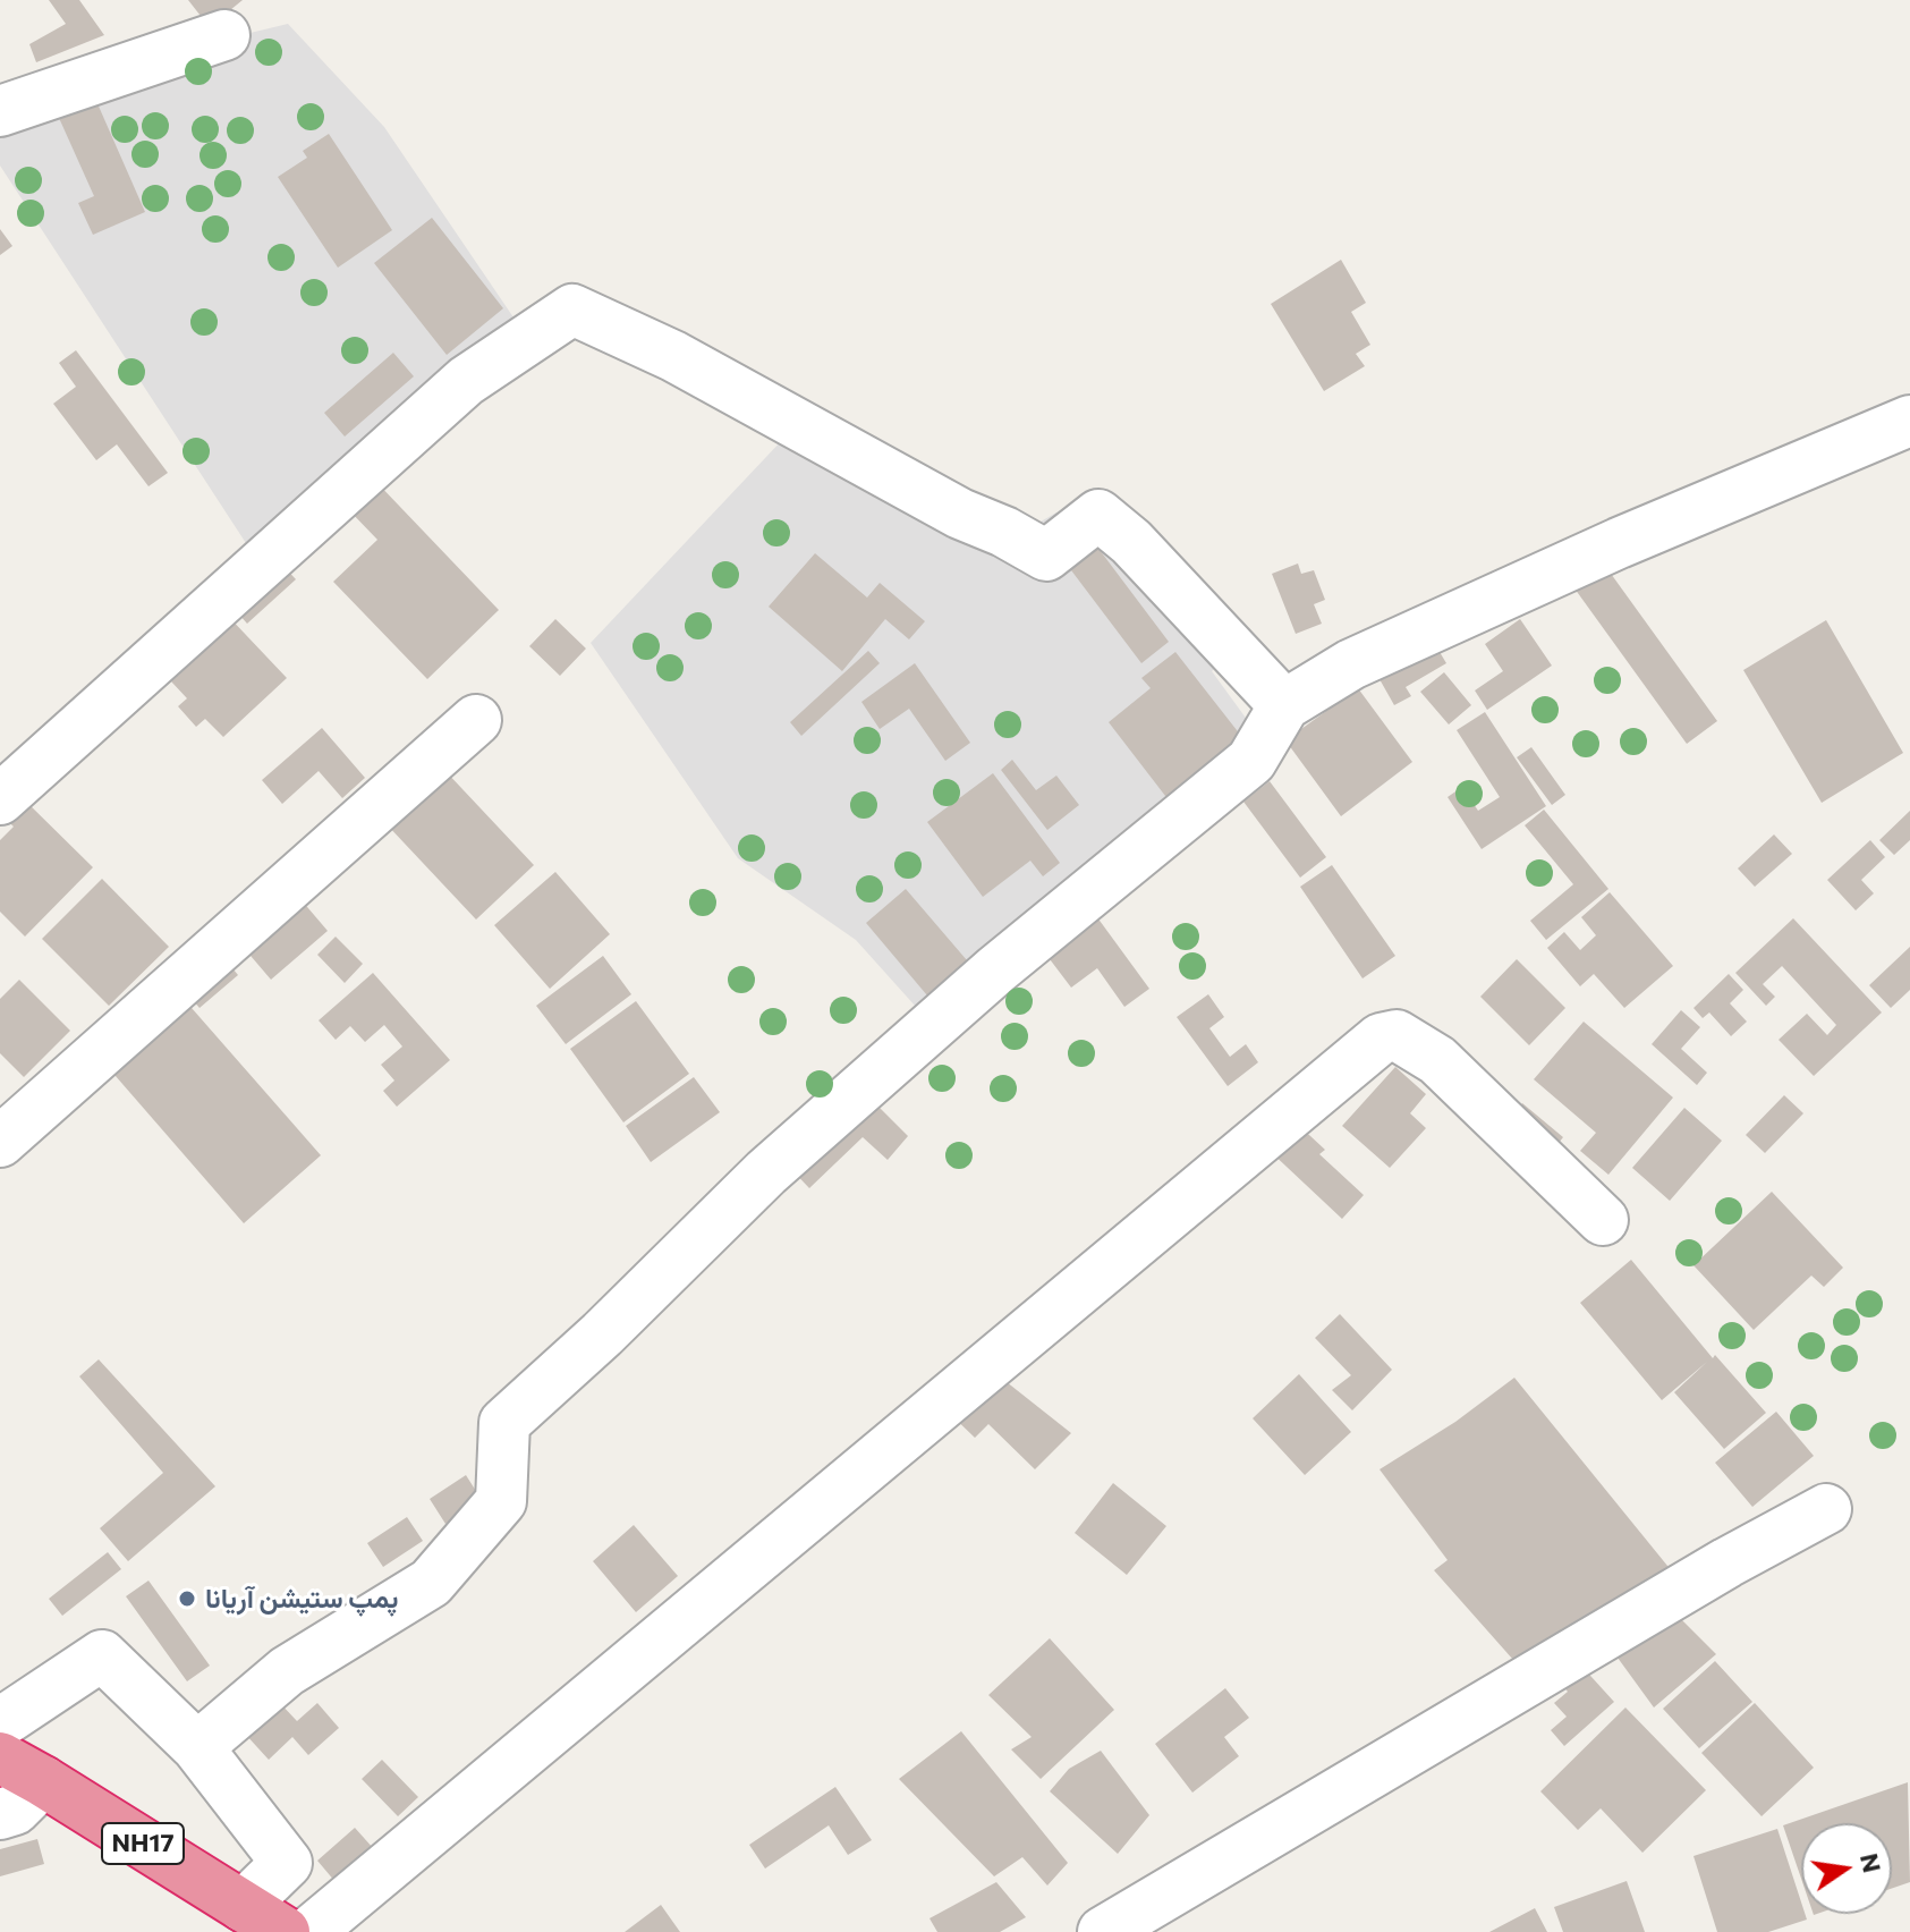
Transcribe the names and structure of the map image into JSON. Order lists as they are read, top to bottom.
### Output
{
  "streets": {
    "highway": ["NH17"]
  },
  "places": ["پمپ ستیشن آریانا"],
  "north": "right"
}
